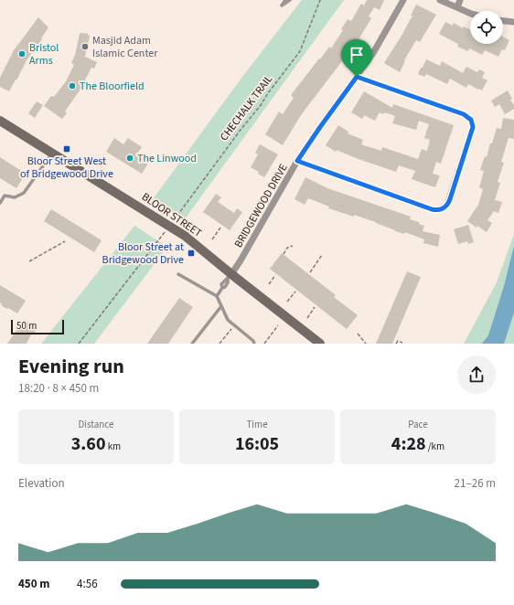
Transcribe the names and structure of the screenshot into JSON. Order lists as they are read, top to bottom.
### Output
{
  "streets": {
    "main road": ["BLOOR STREET"],
    "street": ["BRIDGEWOOD DRIVE"],
    "path": ["CHECHALK TRAIL"]
  },
  "crossings": [
    ["BRIDGEWOOD DRIVE", "BLOOR STREET"]
  ],
  "places": {
    "other": [
      "Masjid Adam Islamic Center",
      "Bristol Arms",
      "The Bloorfield",
      "The Linwood"
    ],
    "transit": ["Bloor Street West of Bridgewood Drive", "Bloor Street at Bridgewood Drive"]
  },
  "scale_bar": "50 m",
  "page": {
    "scale": "50 m",
    "heading": ["Evening run", "18:20 · 8 × 450 m"],
    "stats": [
      ["Distance", "3.60 km"],
      ["Time", "16:05"],
      ["Pace", "4:28 /km"]
    ],
    "chart": ["Elevation", "21–26 m"],
    "list": [
      {
        "name": "450 m",
        "note": "4:56"
      }
    ]
  }
}
